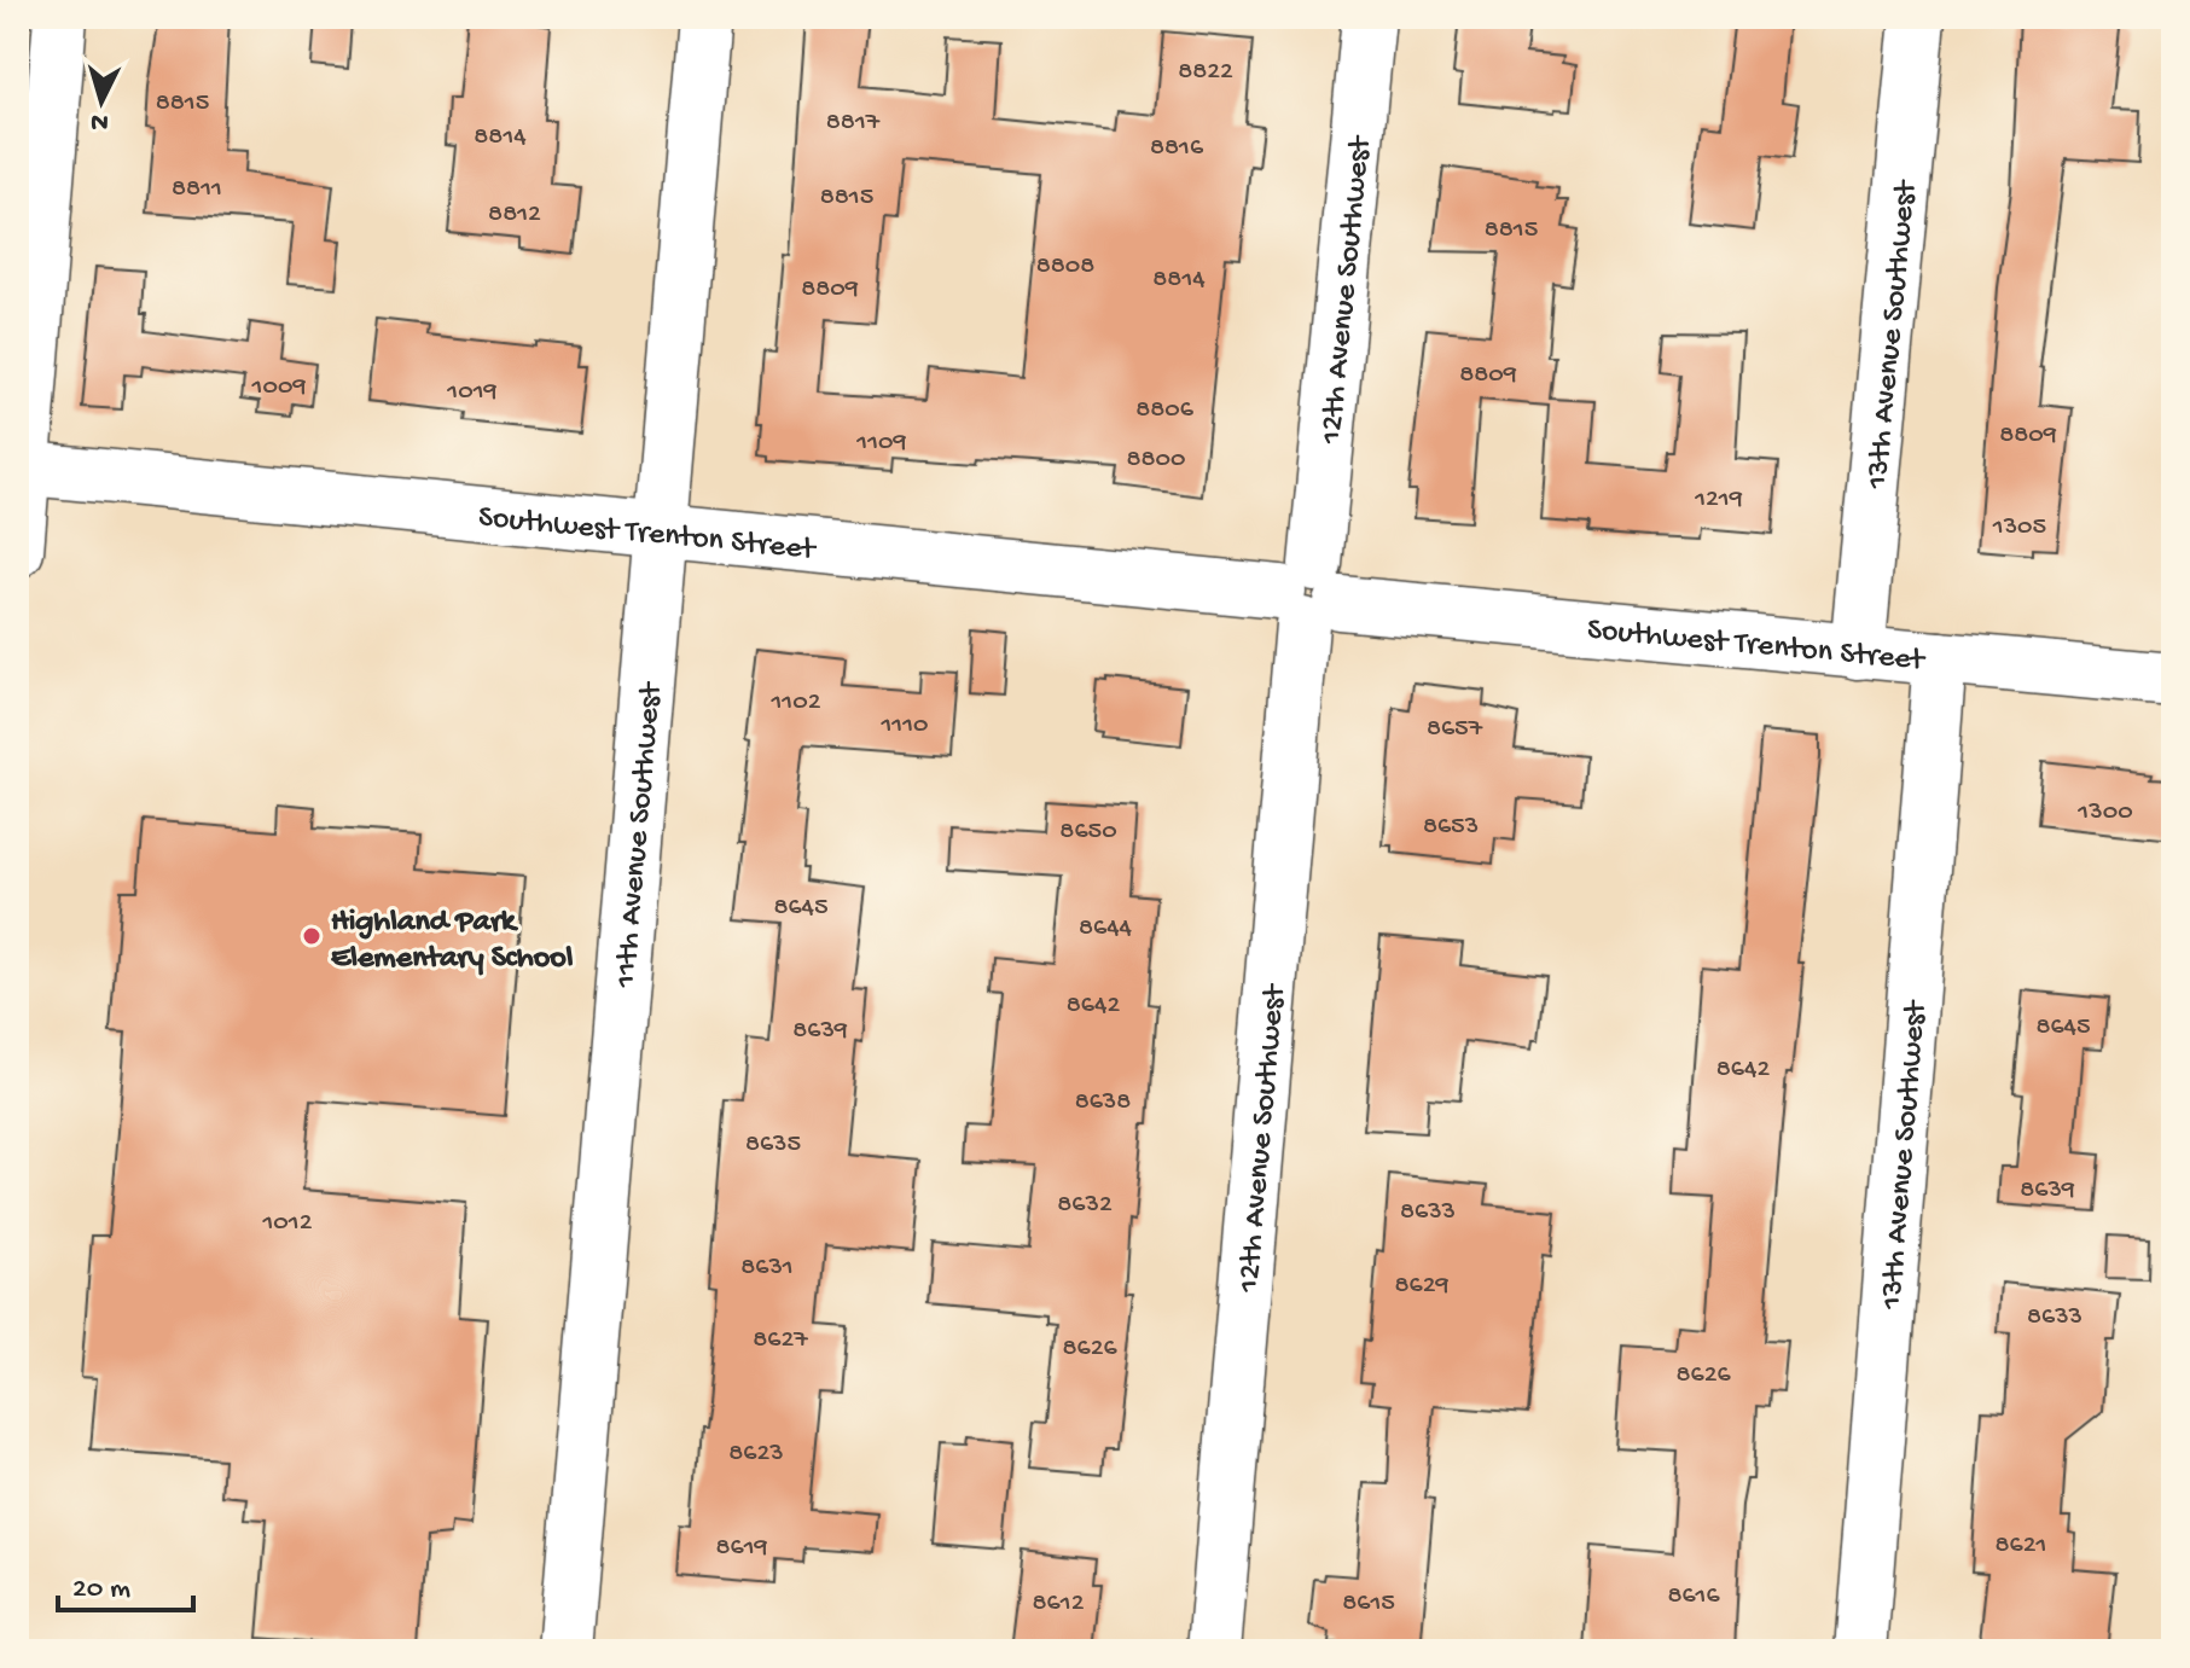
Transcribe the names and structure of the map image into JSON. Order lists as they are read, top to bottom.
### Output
{
  "streets": {
    "street": [
      "12th Avenue Southwest",
      "13th Avenue Southwest",
      "Southwest Trenton Street",
      "11th Avenue Southwest"
    ]
  },
  "crossings": [
    ["12th Avenue Southwest", "Southwest Trenton Street"],
    ["13th Avenue Southwest", "Southwest Trenton Street"],
    ["Southwest Trenton Street", "11th Avenue Southwest"]
  ],
  "places": ["Highland Park Elementary School"],
  "house_numbers": [
    "8822",
    "8815",
    "8817",
    "8814",
    "8816",
    "8811",
    "8815",
    "8812",
    "8815",
    "8808",
    "8814",
    "8809",
    "8809",
    "1009",
    "1019",
    "8806",
    "8809",
    "1109",
    "8800",
    "1219",
    "1305",
    "1102",
    "1110",
    "8657",
    "1300",
    "8653",
    "8650",
    "8645",
    "8644",
    "8642",
    "8645",
    "8639",
    "8642",
    "8638",
    "8635",
    "8639",
    "8632",
    "8633",
    "1012",
    "8631",
    "8629",
    "8633",
    "8627",
    "8626",
    "8626",
    "8623",
    "8621",
    "8619",
    "8616",
    "8612",
    "8615"
  ],
  "scale_bar": "20 m",
  "north": "bottom"
}
